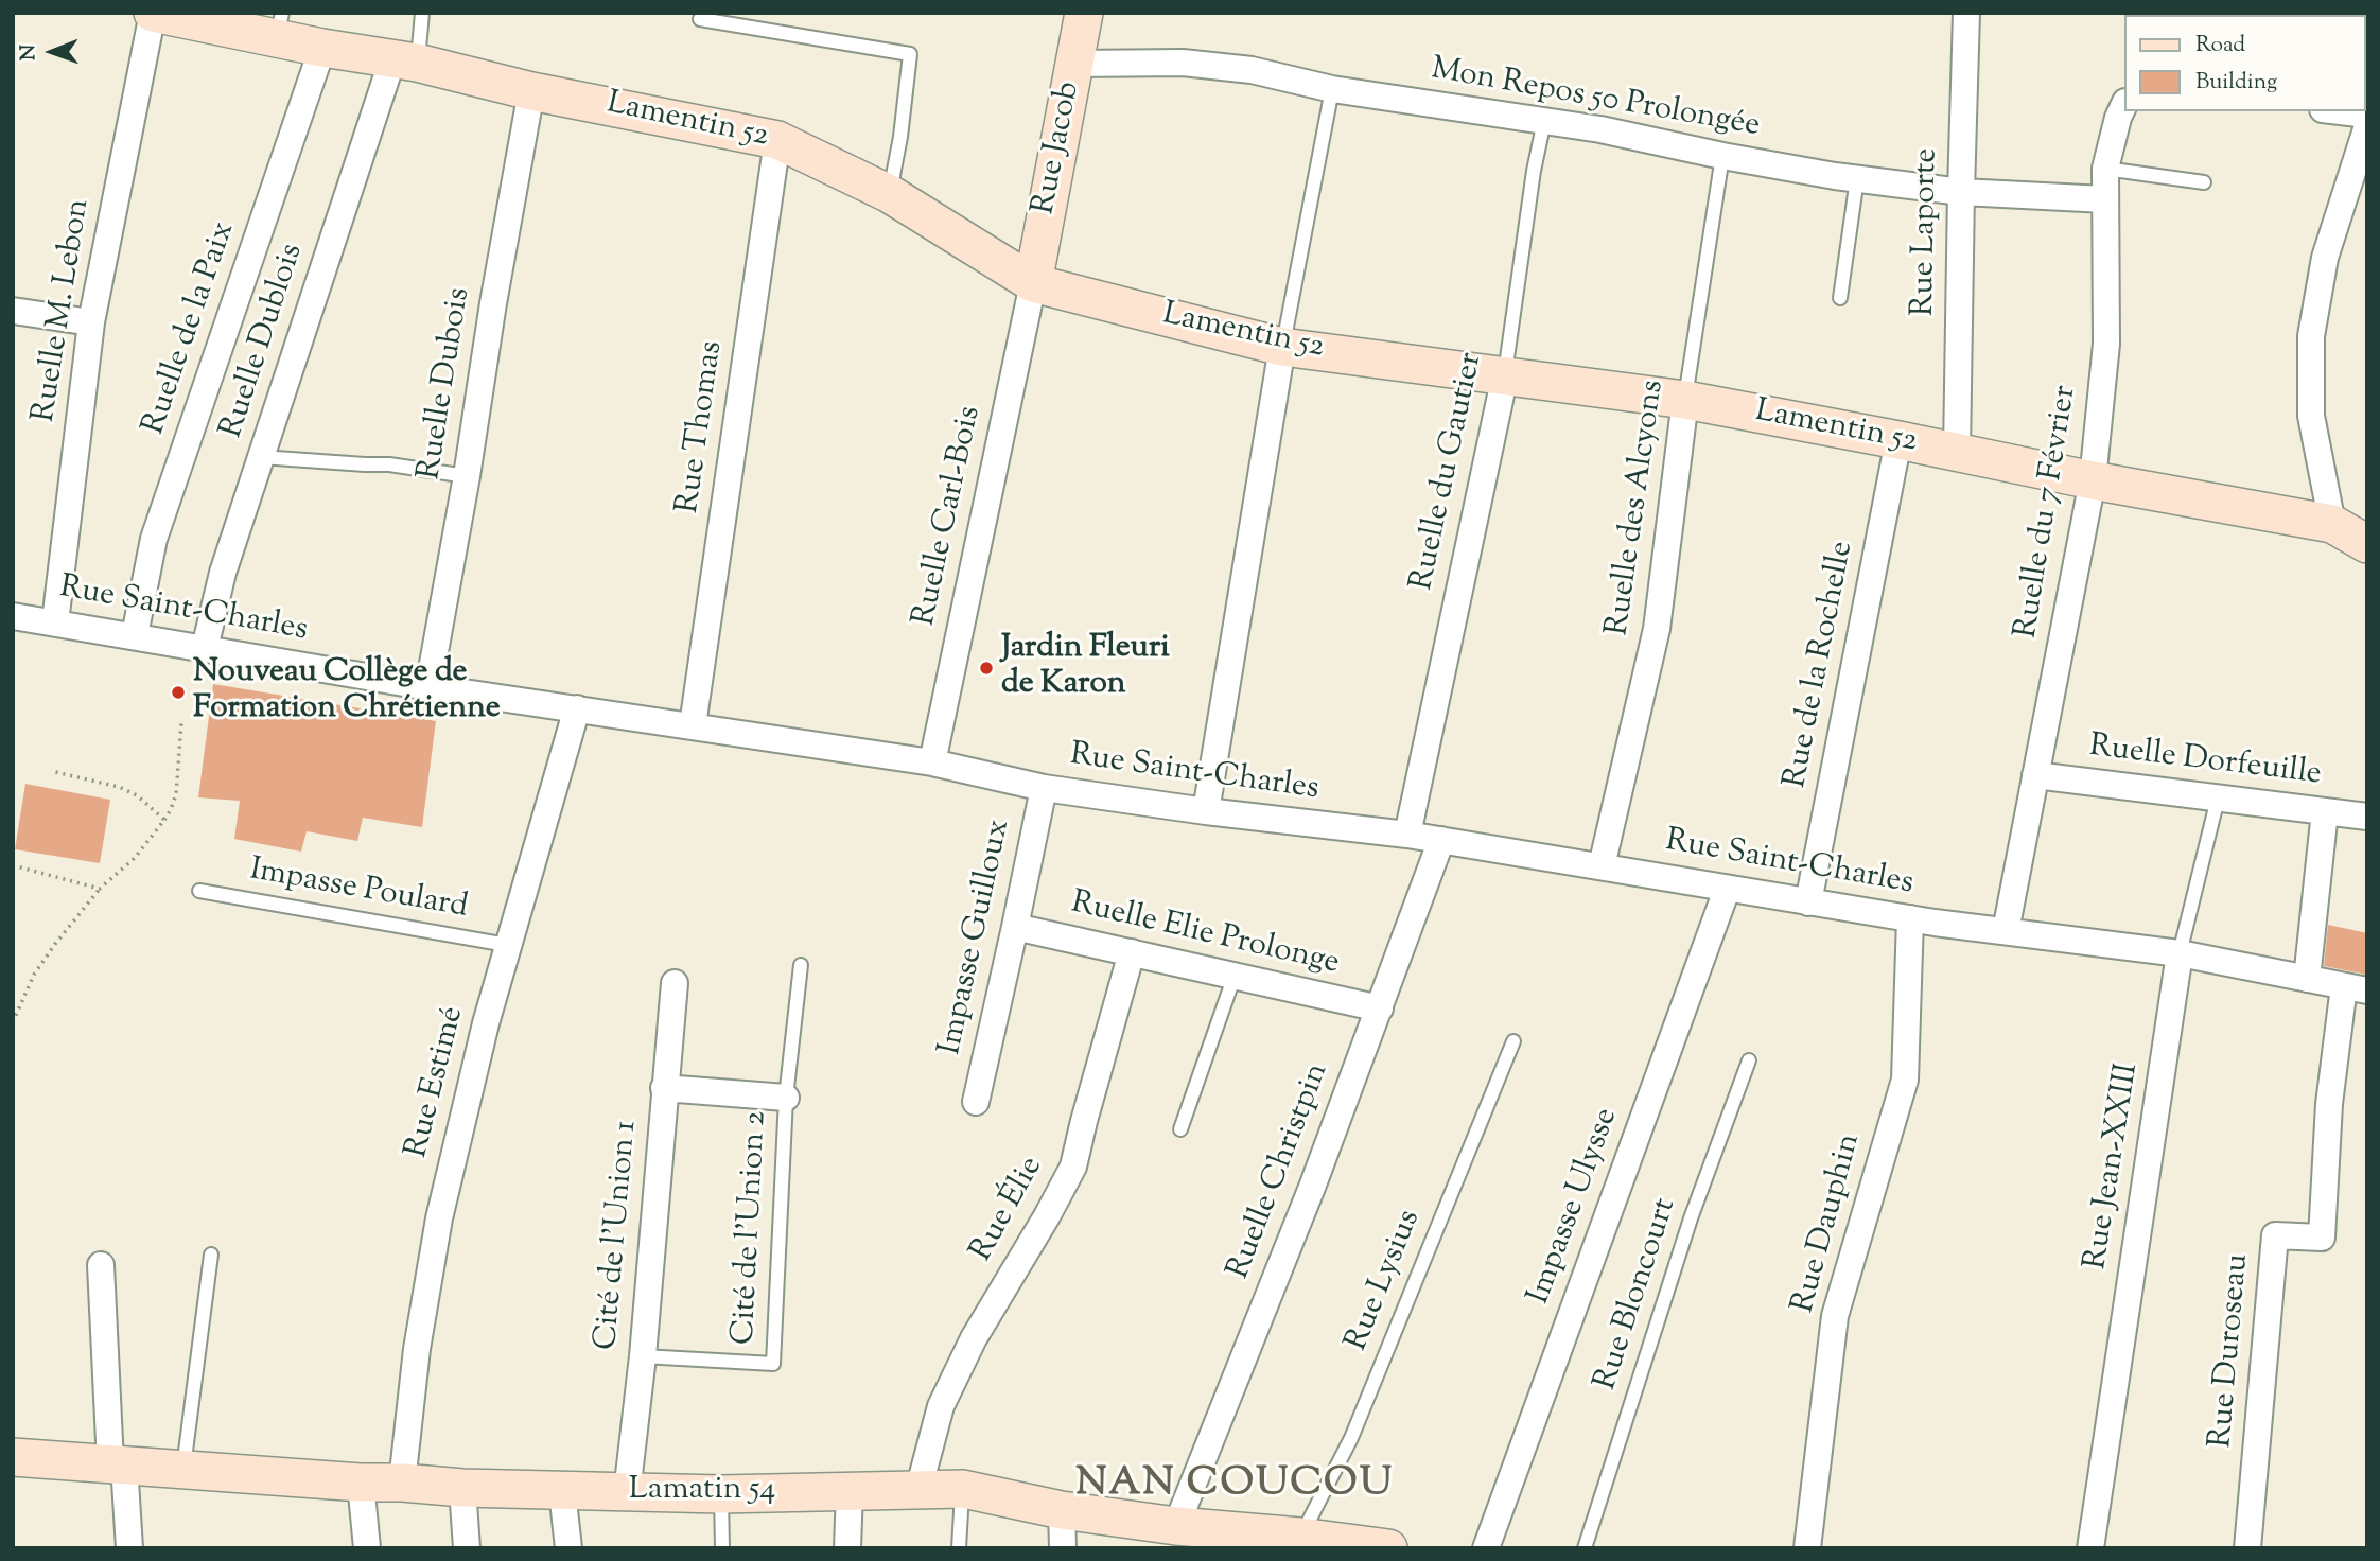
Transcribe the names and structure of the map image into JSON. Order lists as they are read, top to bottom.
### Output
{
  "streets": {
    "street": [
      "Mon Repos 50 Prolongée",
      "Lamentin 52",
      "Rue Jacob",
      "Rue Laporte",
      "Ruelle M. Lebon",
      "Ruelle de la Paix",
      "Ruelle Dublois",
      "Ruelle Dubois",
      "Rue Thomas",
      "Ruelle du Gautier",
      "Ruelle des Alcyons",
      "Ruelle du 7 Février",
      "Ruelle Carl-Bois",
      "Rue Saint-Charles",
      "Rue de la Rochelle",
      "Ruelle Dorfeuille",
      "Ruelle Elie Prolonge",
      "Impasse Guilloux",
      "Rue Estimé",
      "Rue Jean-XXIII",
      "Ruelle Christpin",
      "Impasse Ulysse",
      "Rue Élie",
      "Rue Dauphin",
      "Cité de l'Union 1",
      "Rue Duroseau",
      "Lamatin 54"
    ],
    "lane": [
      "Impasse Poulard",
      "Cité de l'Union 2",
      "Rue Lysius",
      "Rue Bloncourt"
    ]
  },
  "crossings": [
    ["Mon Repos 50 Prolongée", "Rue Jacob"],
    ["Mon Repos 50 Prolongée", "Rue Laporte"],
    ["Mon Repos 50 Prolongée", "Ruelle du Gautier"],
    ["Mon Repos 50 Prolongée", "Ruelle des Alcyons"],
    ["Mon Repos 50 Prolongée", "Ruelle du 7 Février"],
    ["Lamentin 52", "Rue Jacob"],
    ["Lamentin 52", "Rue Laporte"],
    ["Lamentin 52", "Ruelle M. Lebon"],
    ["Lamentin 52", "Ruelle de la Paix"],
    ["Lamentin 52", "Ruelle Dublois"],
    ["Lamentin 52", "Ruelle Dubois"],
    ["Lamentin 52", "Rue Thomas"],
    ["Lamentin 52", "Ruelle du Gautier"],
    ["Lamentin 52", "Ruelle des Alcyons"],
    ["Lamentin 52", "Ruelle du 7 Février"],
    ["Lamentin 52", "Ruelle Carl-Bois"],
    ["Lamentin 52", "Rue de la Rochelle"],
    ["Rue Jacob", "Ruelle Carl-Bois"],
    ["Ruelle M. Lebon", "Rue Saint-Charles"],
    ["Ruelle de la Paix", "Rue Saint-Charles"],
    ["Ruelle Dublois", "Rue Saint-Charles"],
    ["Ruelle Dubois", "Rue Saint-Charles"],
    ["Rue Thomas", "Rue Saint-Charles"],
    ["Ruelle du Gautier", "Rue Saint-Charles"],
    ["Ruelle des Alcyons", "Rue Saint-Charles"],
    ["Ruelle du 7 Février", "Rue Saint-Charles"],
    ["Ruelle du 7 Février", "Ruelle Dorfeuille"],
    ["Ruelle Carl-Bois", "Rue Saint-Charles"],
    ["Rue Saint-Charles", "Rue de la Rochelle"],
    ["Rue Saint-Charles", "Impasse Guilloux"],
    ["Rue Saint-Charles", "Rue Estimé"],
    ["Rue Saint-Charles", "Rue Jean-XXIII"],
    ["Rue Saint-Charles", "Ruelle Christpin"],
    ["Rue Saint-Charles", "Impasse Ulysse"],
    ["Rue Saint-Charles", "Rue Dauphin"],
    ["Rue Saint-Charles", "Rue Duroseau"],
    ["Ruelle Dorfeuille", "Rue Jean-XXIII"],
    ["Impasse Poulard", "Rue Estimé"],
    ["Ruelle Elie Prolonge", "Impasse Guilloux"],
    ["Ruelle Elie Prolonge", "Ruelle Christpin"],
    ["Ruelle Elie Prolonge", "Rue Élie"],
    ["Rue Estimé", "Lamatin 54"],
    ["Ruelle Christpin", "Lamatin 54"],
    ["Rue Élie", "Lamatin 54"],
    ["Cité de l'Union 2", "Cité de l'Union 1"],
    ["Cité de l'Union 1", "Lamatin 54"],
    ["Rue Lysius", "Lamatin 54"]
  ],
  "districts": ["NAN COUCOU"],
  "places": ["Jardin Fleuri de Karon", "Nouveau Collège de Formation Chrétienne"],
  "legend": ["Road", "Building"],
  "north": "left"
}
